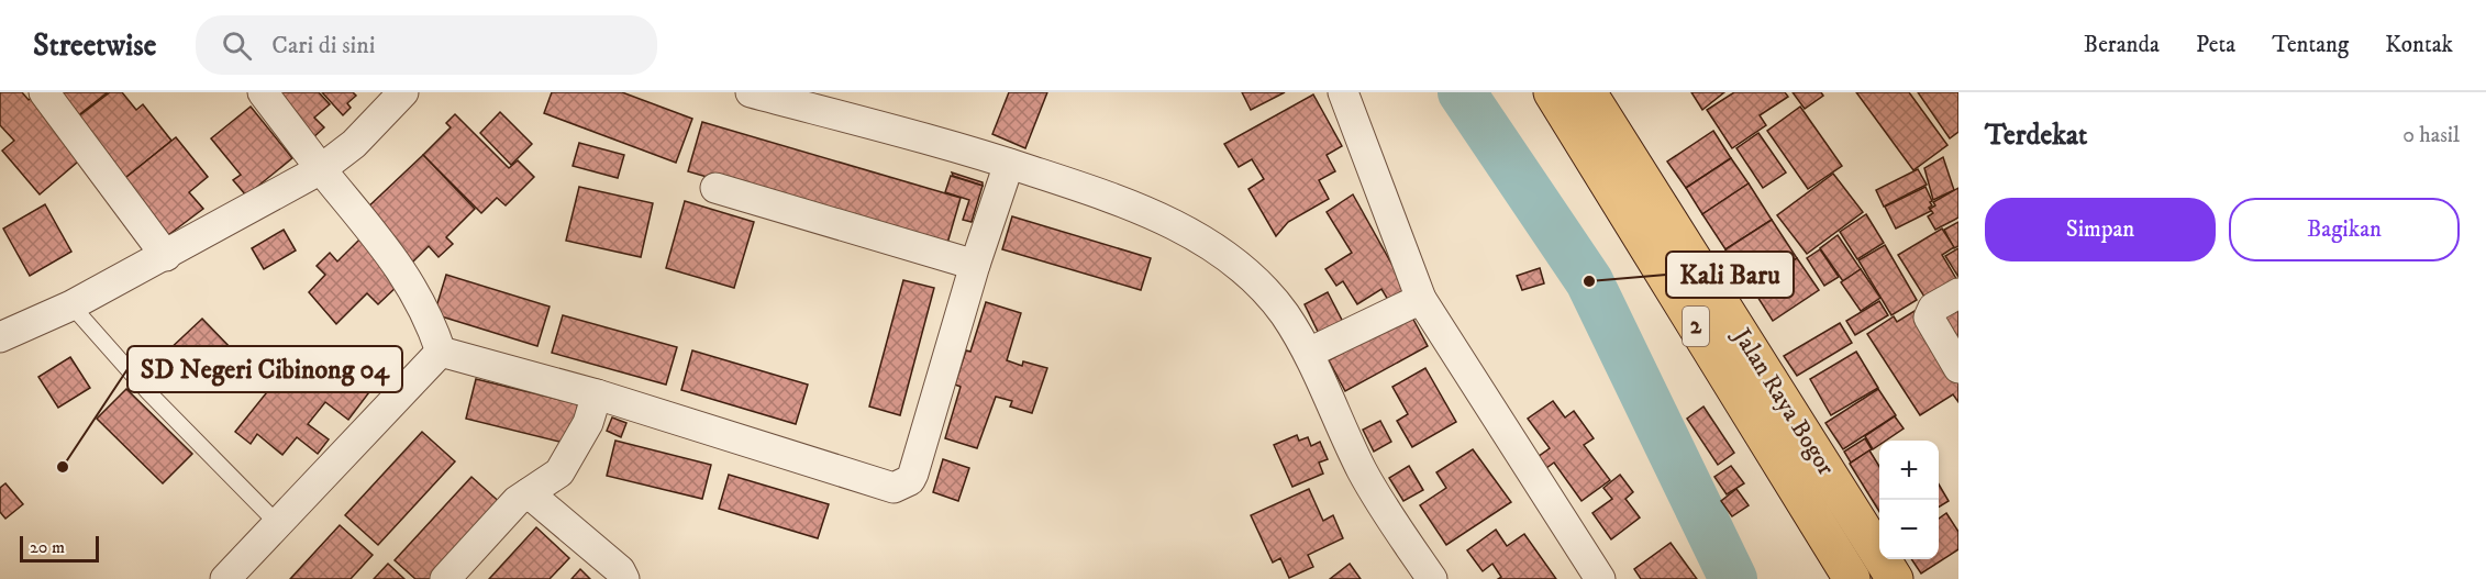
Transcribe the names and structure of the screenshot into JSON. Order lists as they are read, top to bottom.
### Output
{
  "streets": {
    "highway": ["2", "Jalan Raya Bogor"]
  },
  "places": ["Kali Baru", "SD Negeri Cibinong 04"],
  "scale_bar": "20 m",
  "page": {
    "header": "Streetwise",
    "search": "Cari di sini",
    "nav": [
      "Beranda",
      "Peta",
      "Tentang",
      "Kontak"
    ],
    "heading": ["Terdekat", "0 hasil"],
    "buttons": ["Simpan", "Bagikan"],
    "map_buttons": ["+", "−"],
    "scale": "20 m"
  }
}
